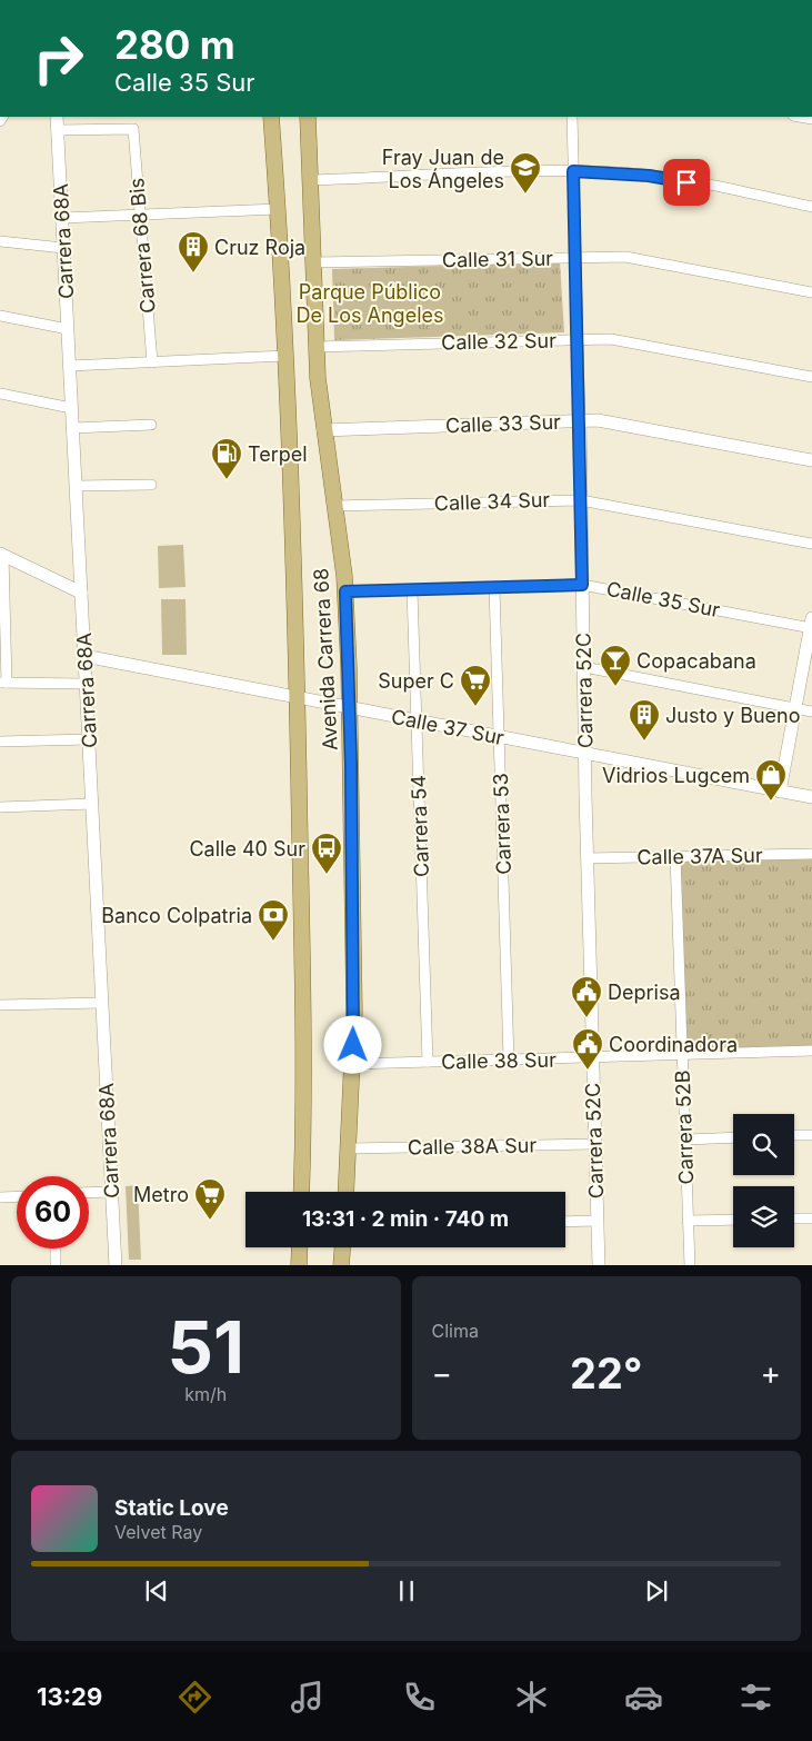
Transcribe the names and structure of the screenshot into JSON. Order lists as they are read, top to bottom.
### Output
{
  "streets": {
    "main road": ["Avenida Carrera 68"],
    "street": [
      "Carrera 68A",
      "Carrera 68 Bis",
      "Calle 31 Sur",
      "Calle 32 Sur",
      "Calle 33 Sur",
      "Calle 34 Sur",
      "Calle 35 Sur",
      "Carrera 52C",
      "Calle 37 Sur",
      "Carrera 53",
      "Carrera 54",
      "Calle 37A Sur",
      "Calle 38 Sur",
      "Carrera 52B",
      "Calle 38A Sur"
    ]
  },
  "crossings": [
    ["Carrera 68A", "Carrera 68 Bis"],
    ["Carrera 68A", "Calle 37 Sur"],
    ["Calle 31 Sur", "Avenida Carrera 68"],
    ["Calle 31 Sur", "Carrera 52C"],
    ["Calle 32 Sur", "Avenida Carrera 68"],
    ["Calle 32 Sur", "Carrera 52C"],
    ["Calle 33 Sur", "Avenida Carrera 68"],
    ["Calle 33 Sur", "Carrera 52C"],
    ["Calle 34 Sur", "Avenida Carrera 68"],
    ["Calle 34 Sur", "Carrera 52C"],
    ["Calle 35 Sur", "Avenida Carrera 68"],
    ["Calle 35 Sur", "Carrera 52C"],
    ["Calle 35 Sur", "Carrera 53"],
    ["Calle 35 Sur", "Carrera 54"],
    ["Avenida Carrera 68", "Calle 37 Sur"],
    ["Avenida Carrera 68", "Calle 38 Sur"],
    ["Avenida Carrera 68", "Calle 38A Sur"],
    ["Carrera 52C", "Calle 37 Sur"],
    ["Carrera 52C", "Calle 37A Sur"],
    ["Carrera 52C", "Calle 38 Sur"],
    ["Carrera 52C", "Calle 38A Sur"],
    ["Calle 37 Sur", "Carrera 53"],
    ["Calle 37 Sur", "Carrera 54"],
    ["Carrera 53", "Calle 38 Sur"],
    ["Carrera 54", "Calle 38 Sur"],
    ["Calle 37A Sur", "Carrera 52B"],
    ["Calle 38 Sur", "Carrera 52B"]
  ],
  "parks": ["Parque Público De Los Angeles"],
  "places": {
    "school or university": ["Fray Juan de Los Ángeles"],
    "building": ["Cruz Roja", "Justo y Bueno"],
    "fuel station": ["Terpel"],
    "bar": ["Copacabana"],
    "supermarket": ["Super C", "Metro"],
    "shop": ["Vidrios Lugcem"],
    "bus stop": ["Calle 40 Sur"],
    "bank": ["Banco Colpatria"],
    "public building": ["Deprisa", "Coordinadora"]
  },
  "page": {
    "turn": ["280 m", "Calle 35 Sur"],
    "limit": "60",
    "trip": "13:31 · 2 min · 740 m",
    "tile": [
      ["51", "km/h"],
      "Clima"
    ],
    "heat": ["−", "22°", "+"],
    "song": ["Static Love", "Velvet Ray"],
    "tabs": "13:29"
  }
}
